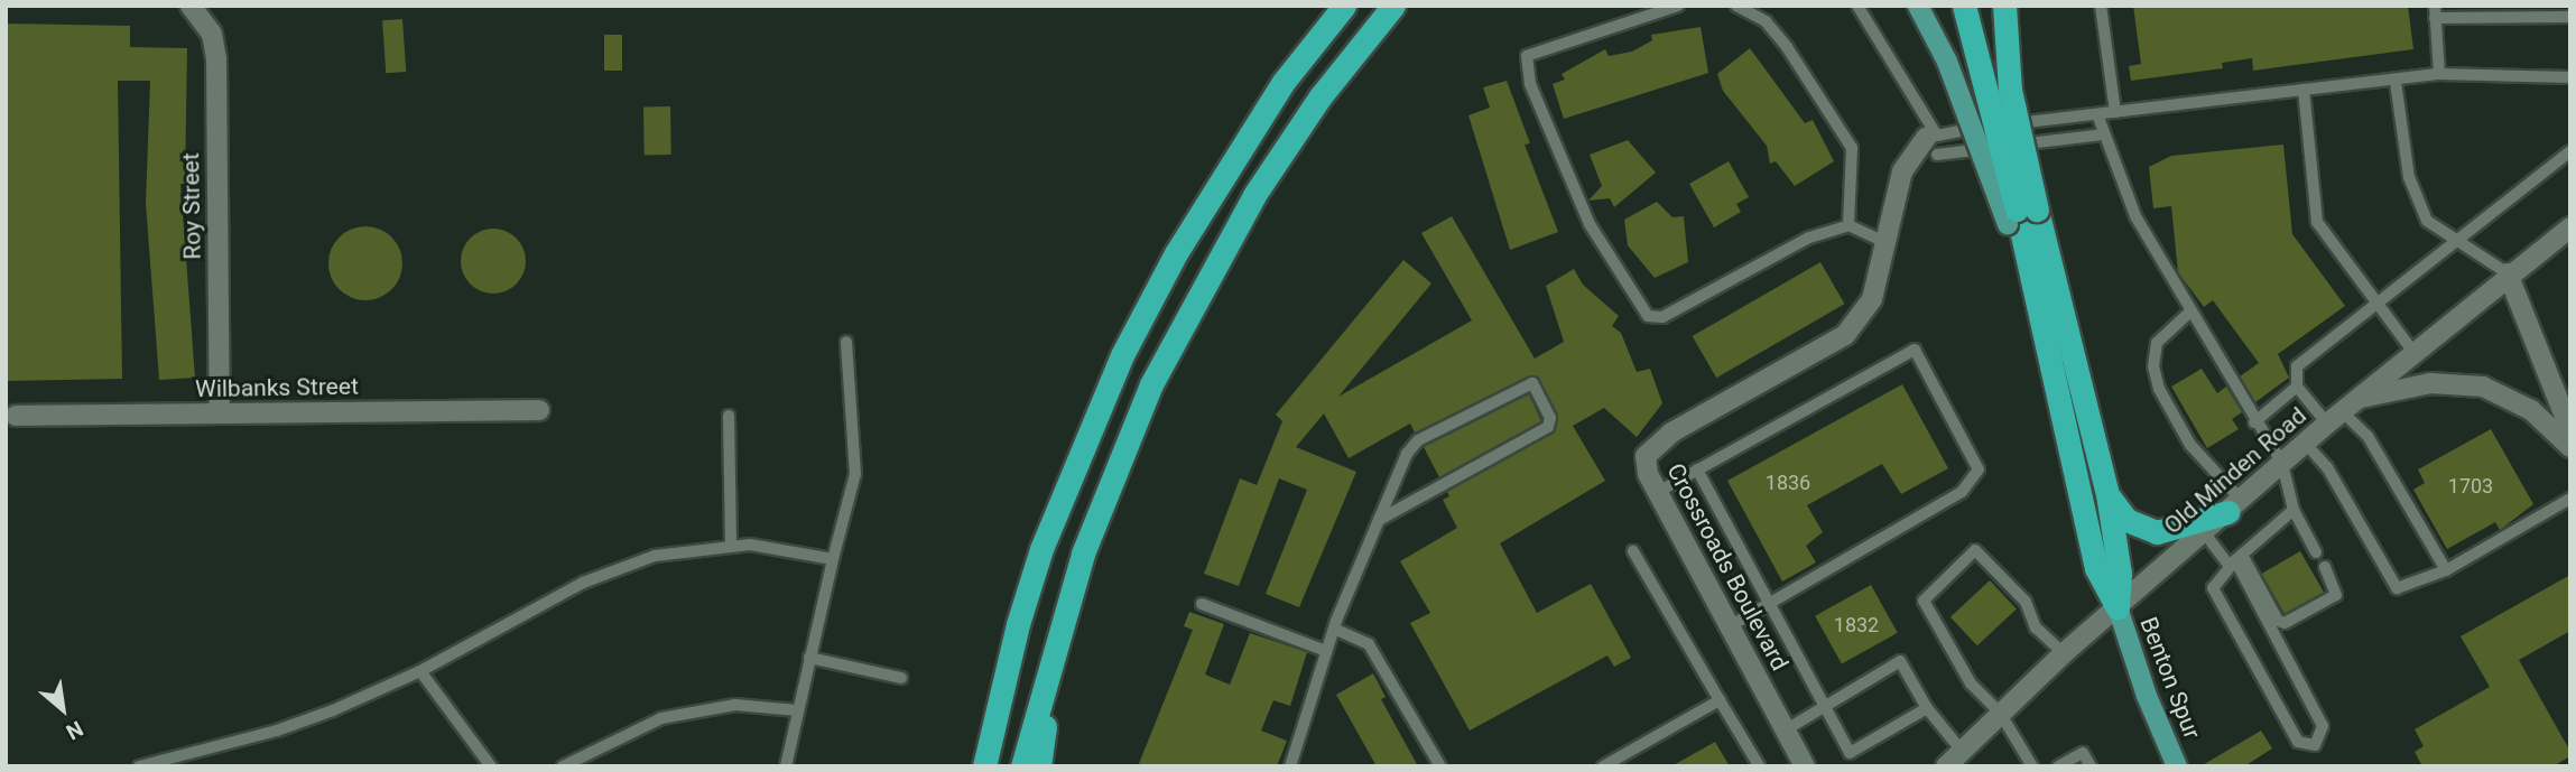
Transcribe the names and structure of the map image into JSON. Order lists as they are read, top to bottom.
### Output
{
  "streets": {
    "main road": ["Benton Spur"],
    "street": [
      "Roy Street",
      "Wilbanks Street",
      "Old Minden Road",
      "Crossroads Boulevard"
    ]
  },
  "crossings": [
    ["Roy Street", "Wilbanks Street"],
    ["Old Minden Road", "Benton Spur"]
  ],
  "house_numbers": ["1836", "1703", "1832"],
  "north": "bottom right"
}
